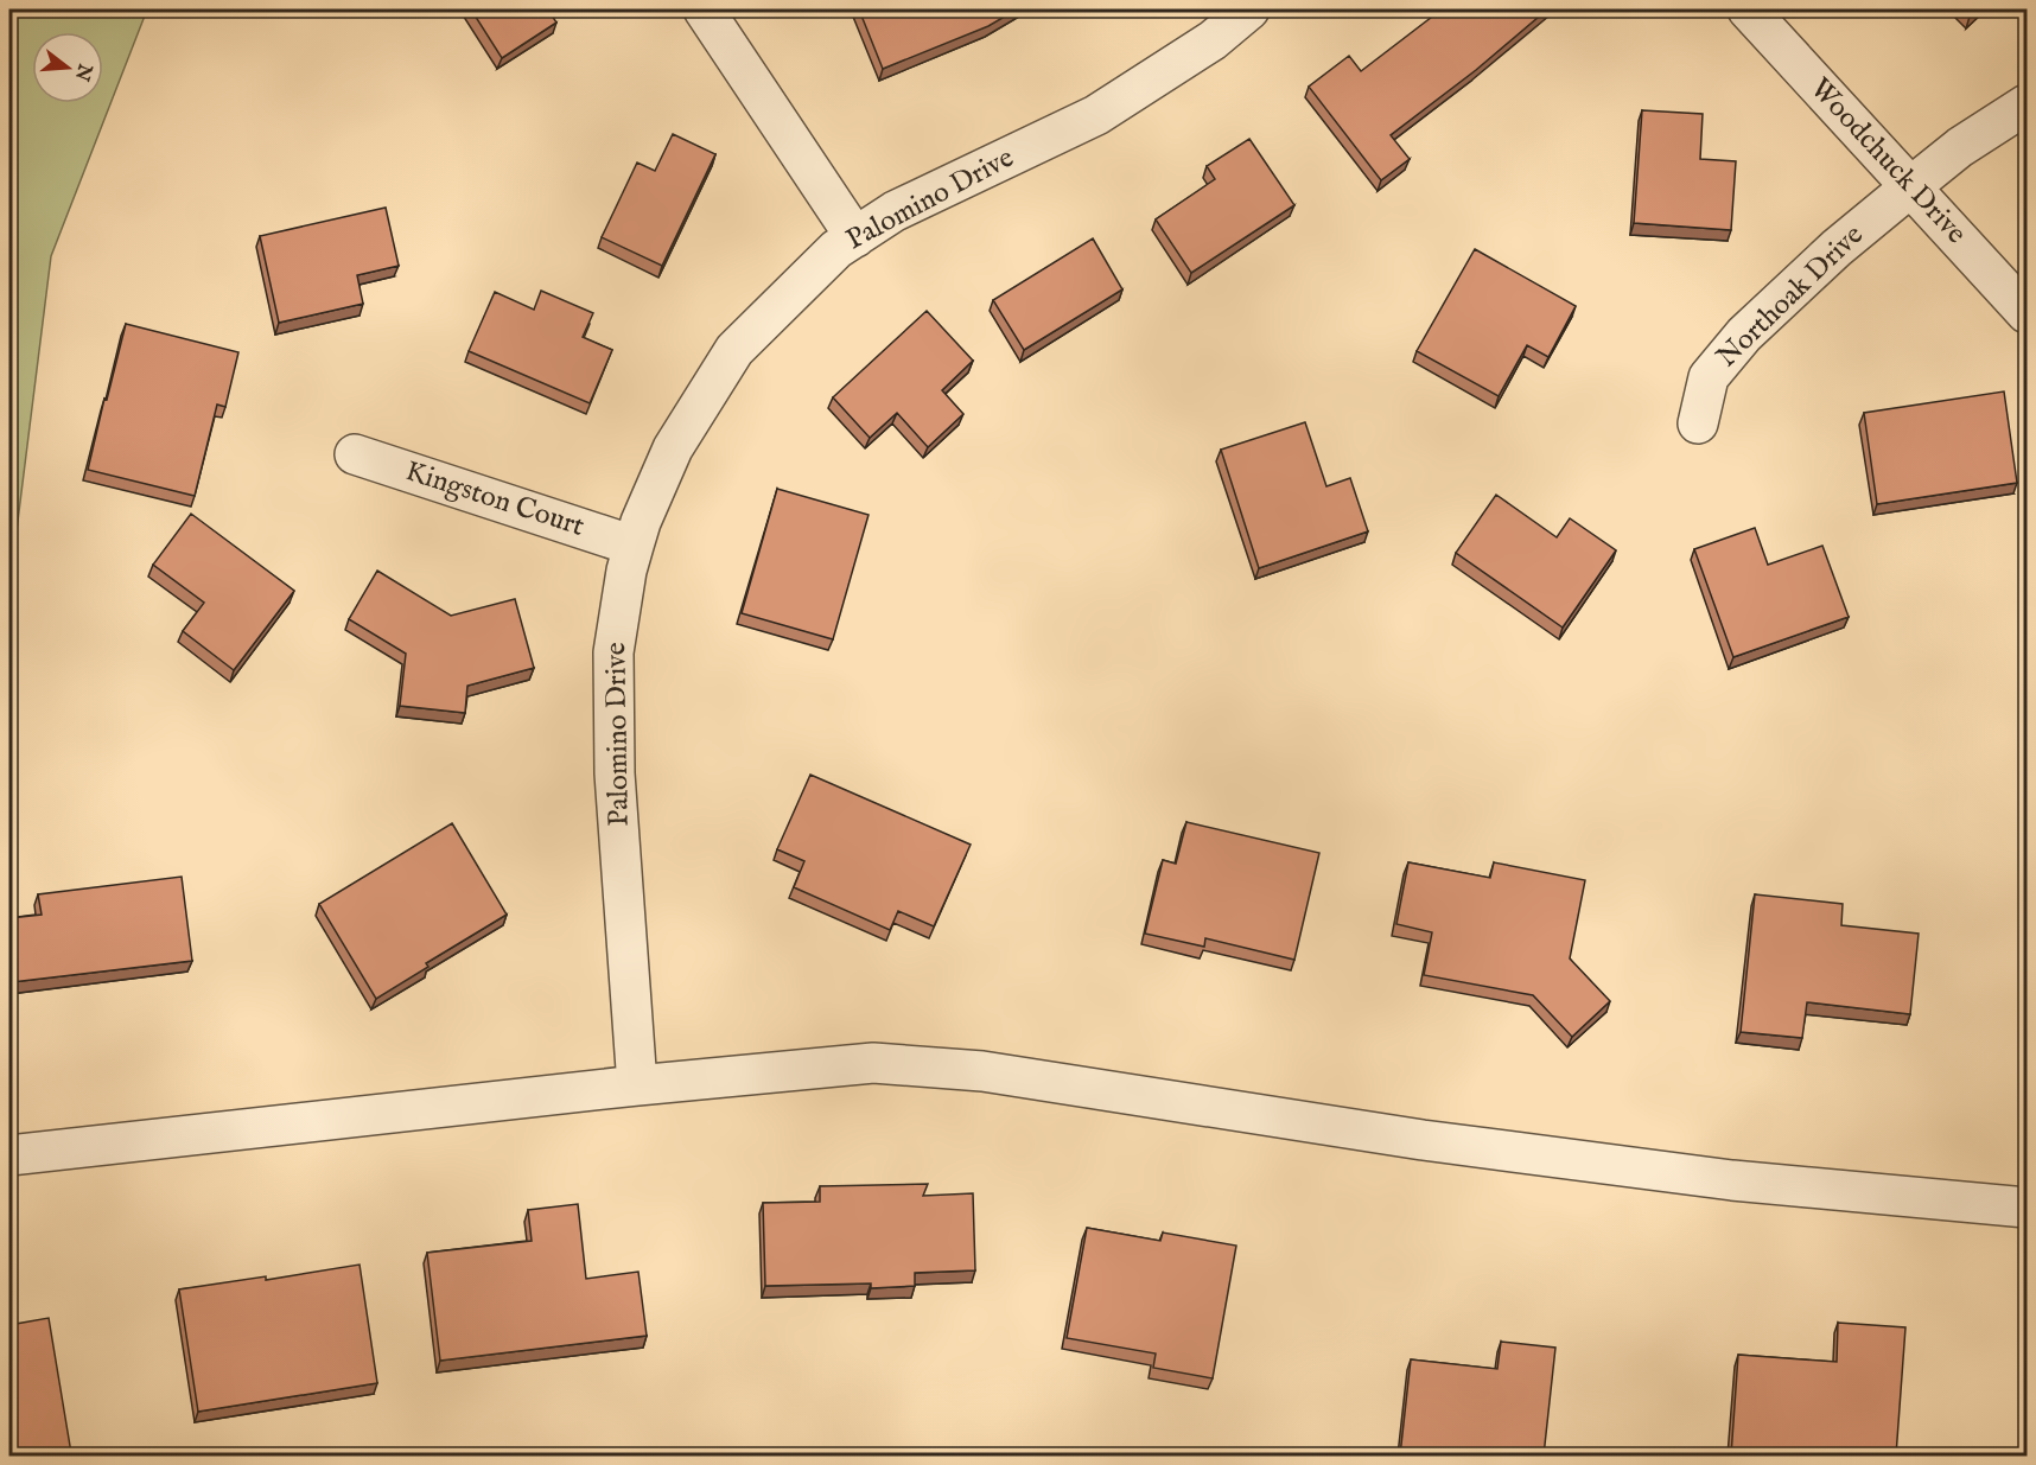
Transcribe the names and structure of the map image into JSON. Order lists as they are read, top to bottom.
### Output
{
  "streets": {
    "street": [
      "Woodchuck Drive",
      "Palomino Drive",
      "Northoak Drive",
      "Kingston Court"
    ]
  },
  "crossings": [
    ["Woodchuck Drive", "Northoak Drive"],
    ["Palomino Drive", "Kingston Court"]
  ],
  "north": "right"
}
